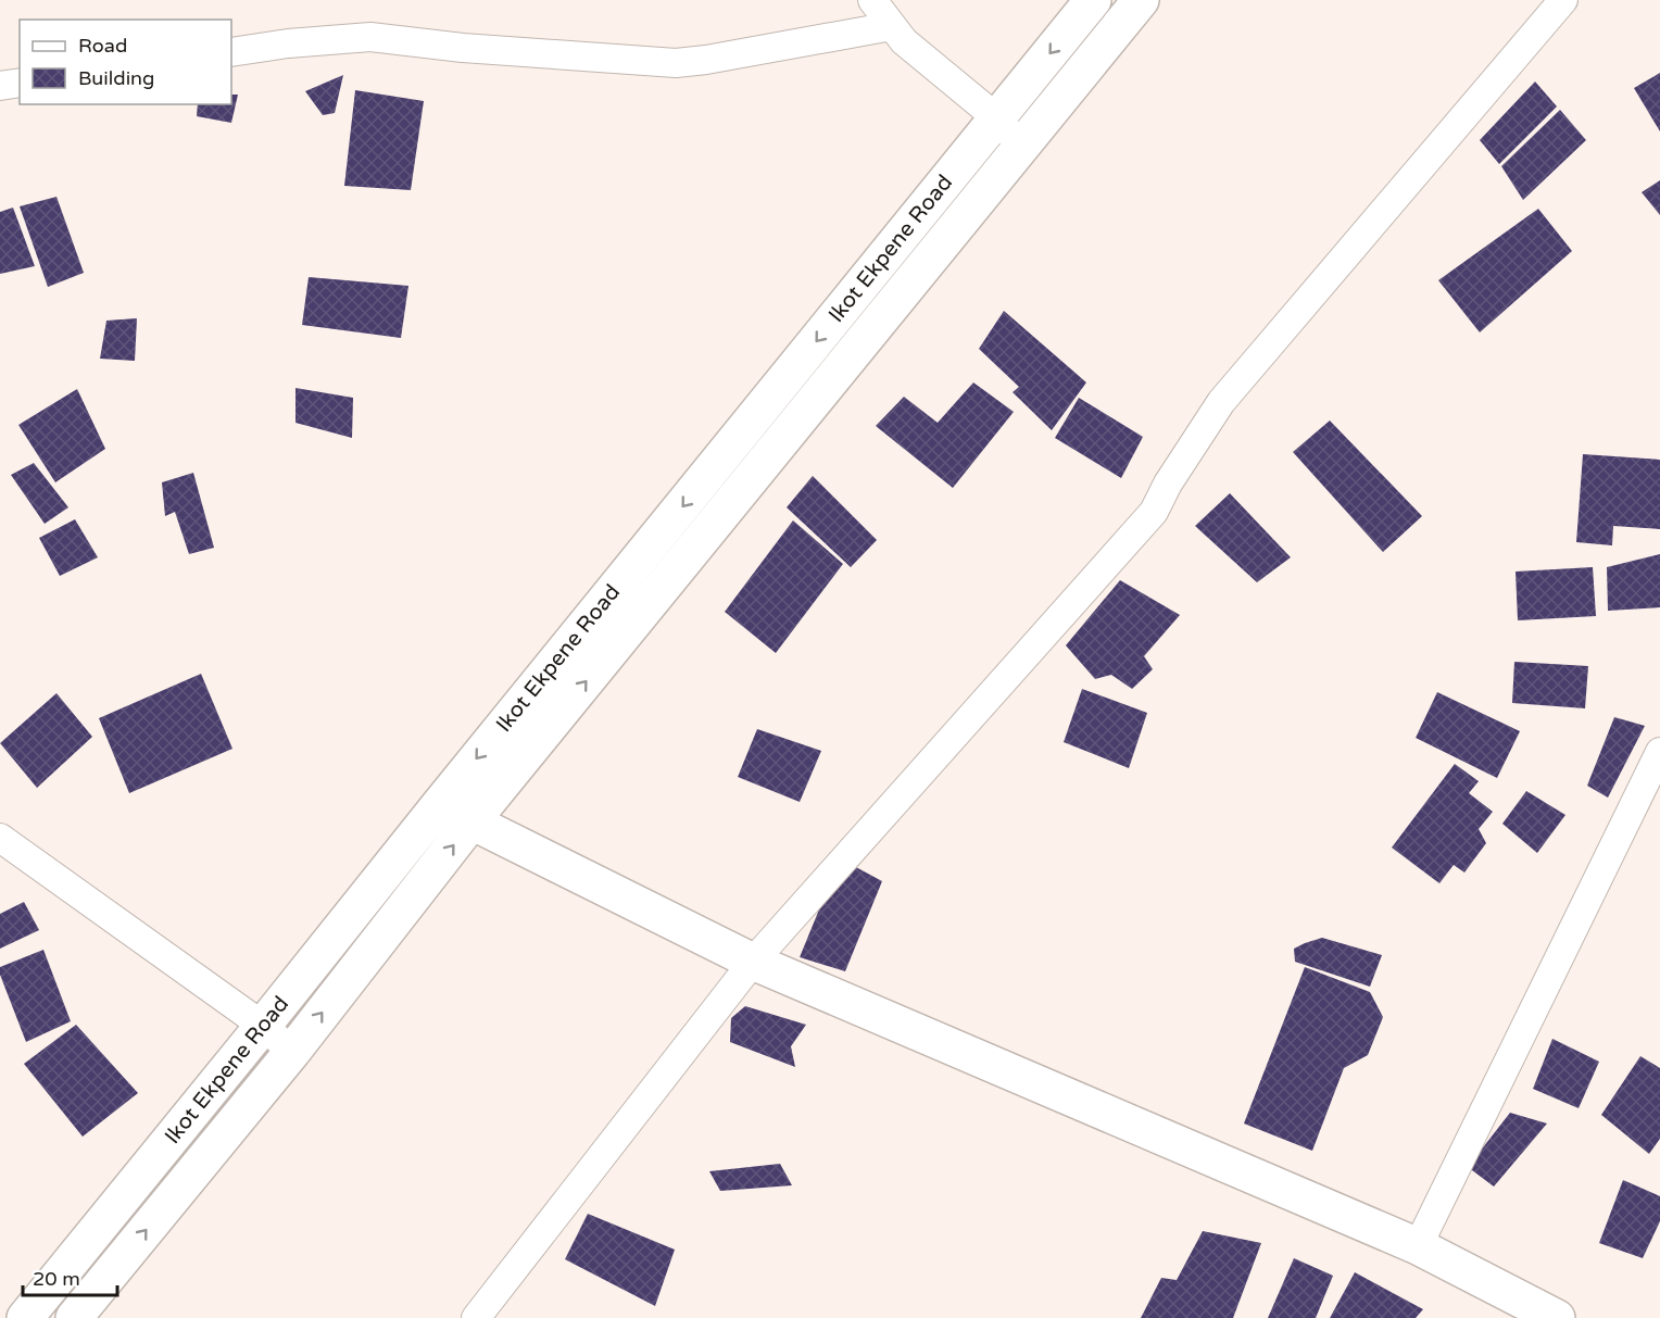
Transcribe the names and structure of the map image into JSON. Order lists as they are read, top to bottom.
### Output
{
  "streets": {
    "main road": ["Ikot Ekpene Road"]
  },
  "legend": ["Road", "Building"],
  "scale_bar": "20 m"
}
